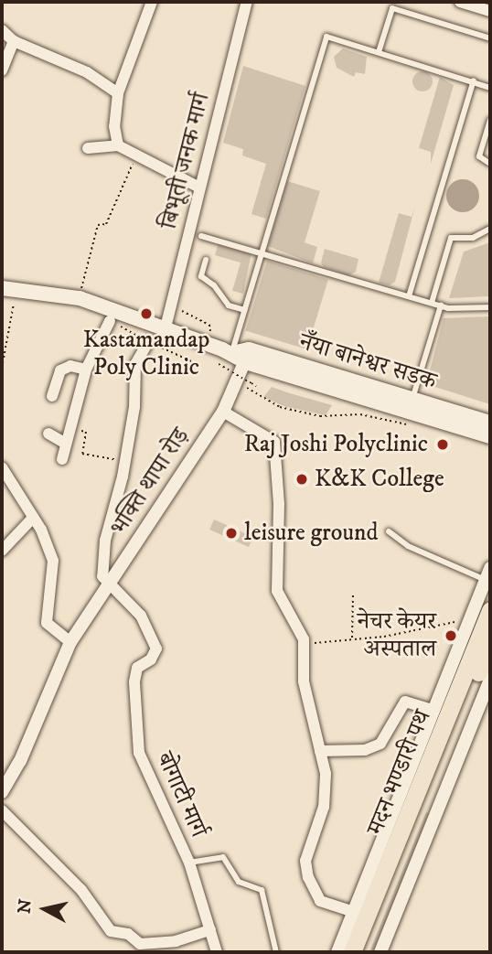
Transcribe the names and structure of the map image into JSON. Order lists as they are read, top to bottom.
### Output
{
  "streets": {
    "highway": ["मदन भण्डारी पथ"],
    "main road": ["नँया बानेश्वर सडक"],
    "street": ["बिभूती जनक मार्ग", "भक्ति थापा रोड़", "बोगाटी मार्ग"]
  },
  "crossings": [
    ["नँया बानेश्वर सडक", "भक्ति थापा रोड़"],
    ["भक्ति थापा रोड़", "बोगाटी मार्ग"]
  ],
  "places": [
    "Kastamandap Poly Clinic",
    "Raj Joshi Polyclinic",
    "K&K College",
    "leisure ground",
    "नेचर केयर अस्पताल"
  ],
  "north": "left"
}
